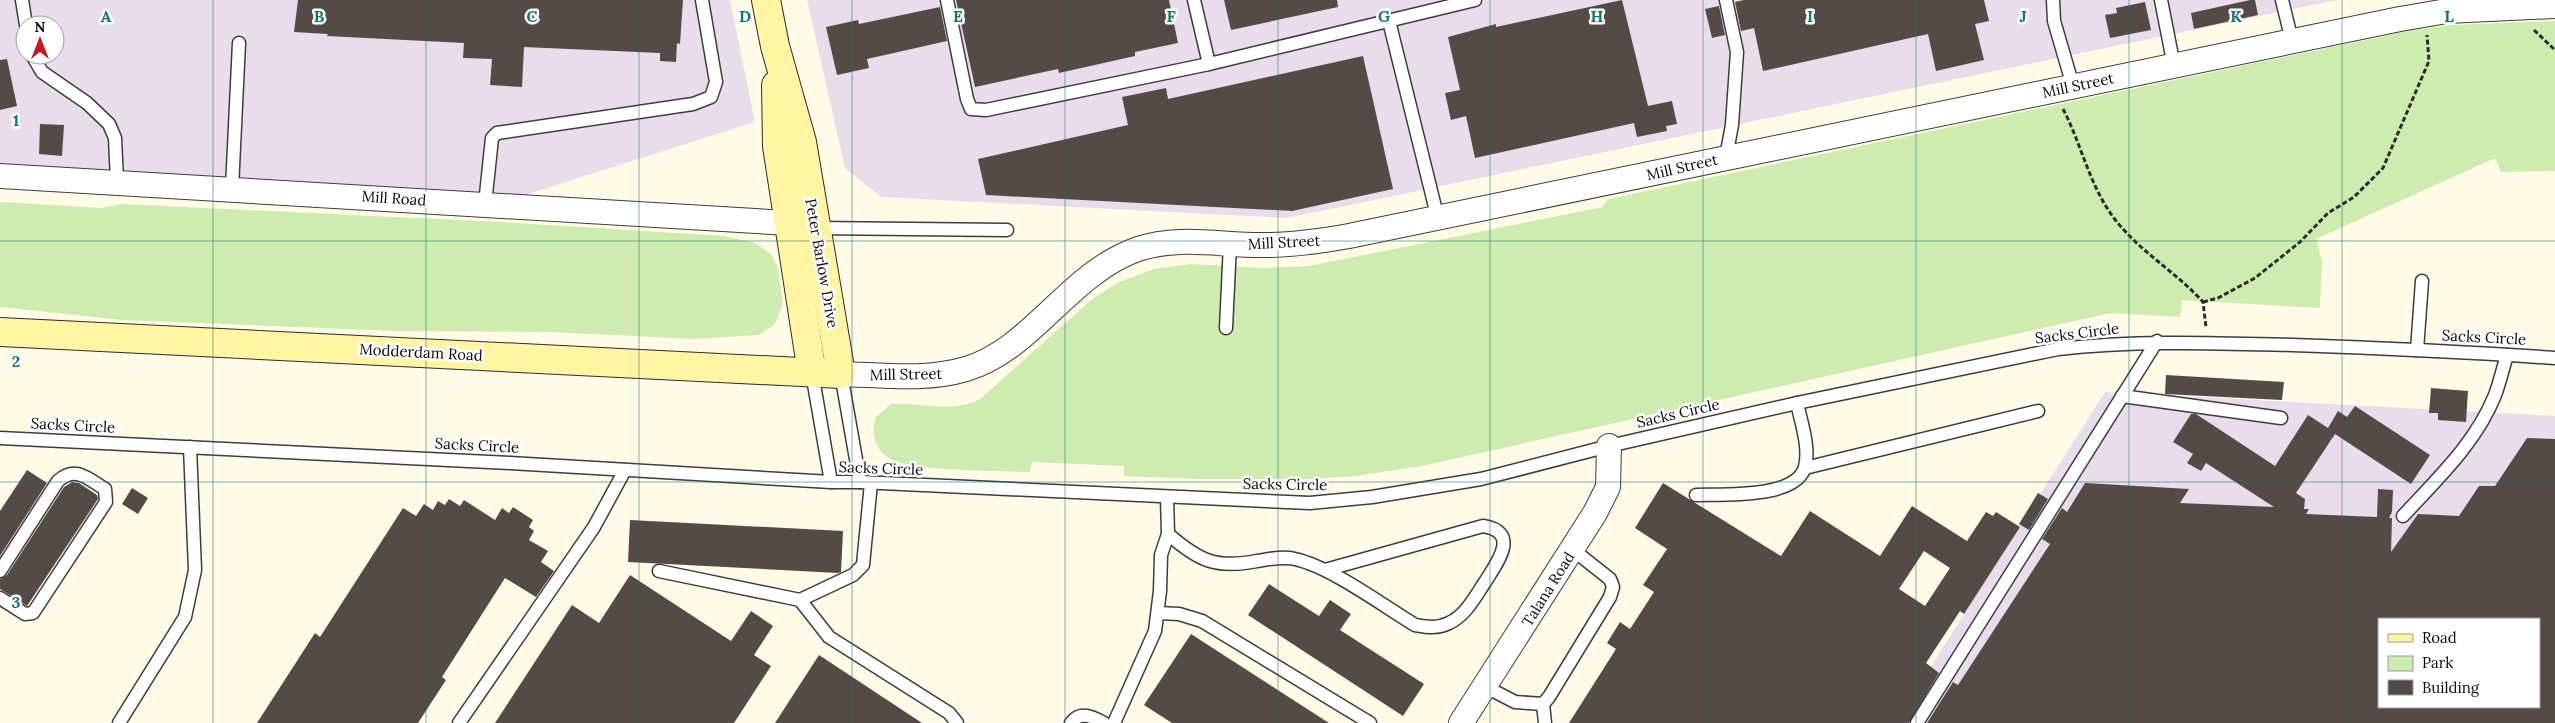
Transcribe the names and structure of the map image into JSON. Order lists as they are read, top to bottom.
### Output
{
  "streets": {
    "street": [
      "Mill Street",
      "Mill Road",
      "Peter Barlow Drive",
      "Modderdam Road",
      "Talana Road"
    ],
    "lane": ["Sacks Circle"]
  },
  "crossings": [
    ["Mill Street", "Peter Barlow Drive"],
    ["Mill Street", "Modderdam Road"],
    ["Mill Road", "Peter Barlow Drive"],
    ["Peter Barlow Drive", "Sacks Circle"],
    ["Peter Barlow Drive", "Modderdam Road"],
    ["Sacks Circle", "Talana Road"]
  ],
  "legend": ["Road", "Park", "Building"],
  "north": "top",
  "grid": {
    "columns": [
      "A",
      "B",
      "C",
      "D",
      "E",
      "F",
      "G",
      "H",
      "I",
      "J",
      "K",
      "L"
    ],
    "rows": ["1", "2", "3"]
  }
}
